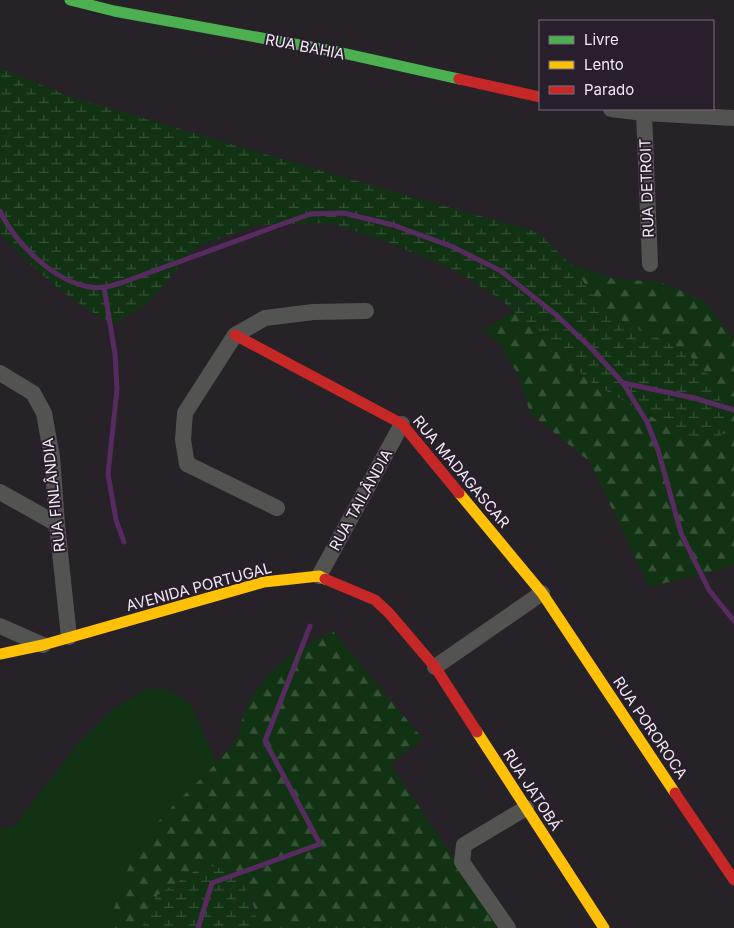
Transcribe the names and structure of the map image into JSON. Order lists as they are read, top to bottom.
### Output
{
  "streets": {
    "street": [
      "RUA BAHIA",
      "RUA DETROIT",
      "RUA MADAGASCAR",
      "RUA FINLÂNDIA",
      "RUA TAILÂNDIA",
      "AVENIDA PORTUGAL",
      "RUA POROROCA",
      "RUA JATOBÁ"
    ]
  },
  "crossings": [
    ["RUA MADAGASCAR", "RUA TAILÂNDIA"],
    ["RUA MADAGASCAR", "RUA POROROCA"],
    ["RUA FINLÂNDIA", "AVENIDA PORTUGAL"],
    ["RUA TAILÂNDIA", "AVENIDA PORTUGAL"],
    ["AVENIDA PORTUGAL", "RUA JATOBÁ"]
  ],
  "legend": ["Livre", "Lento", "Parado"]
}
